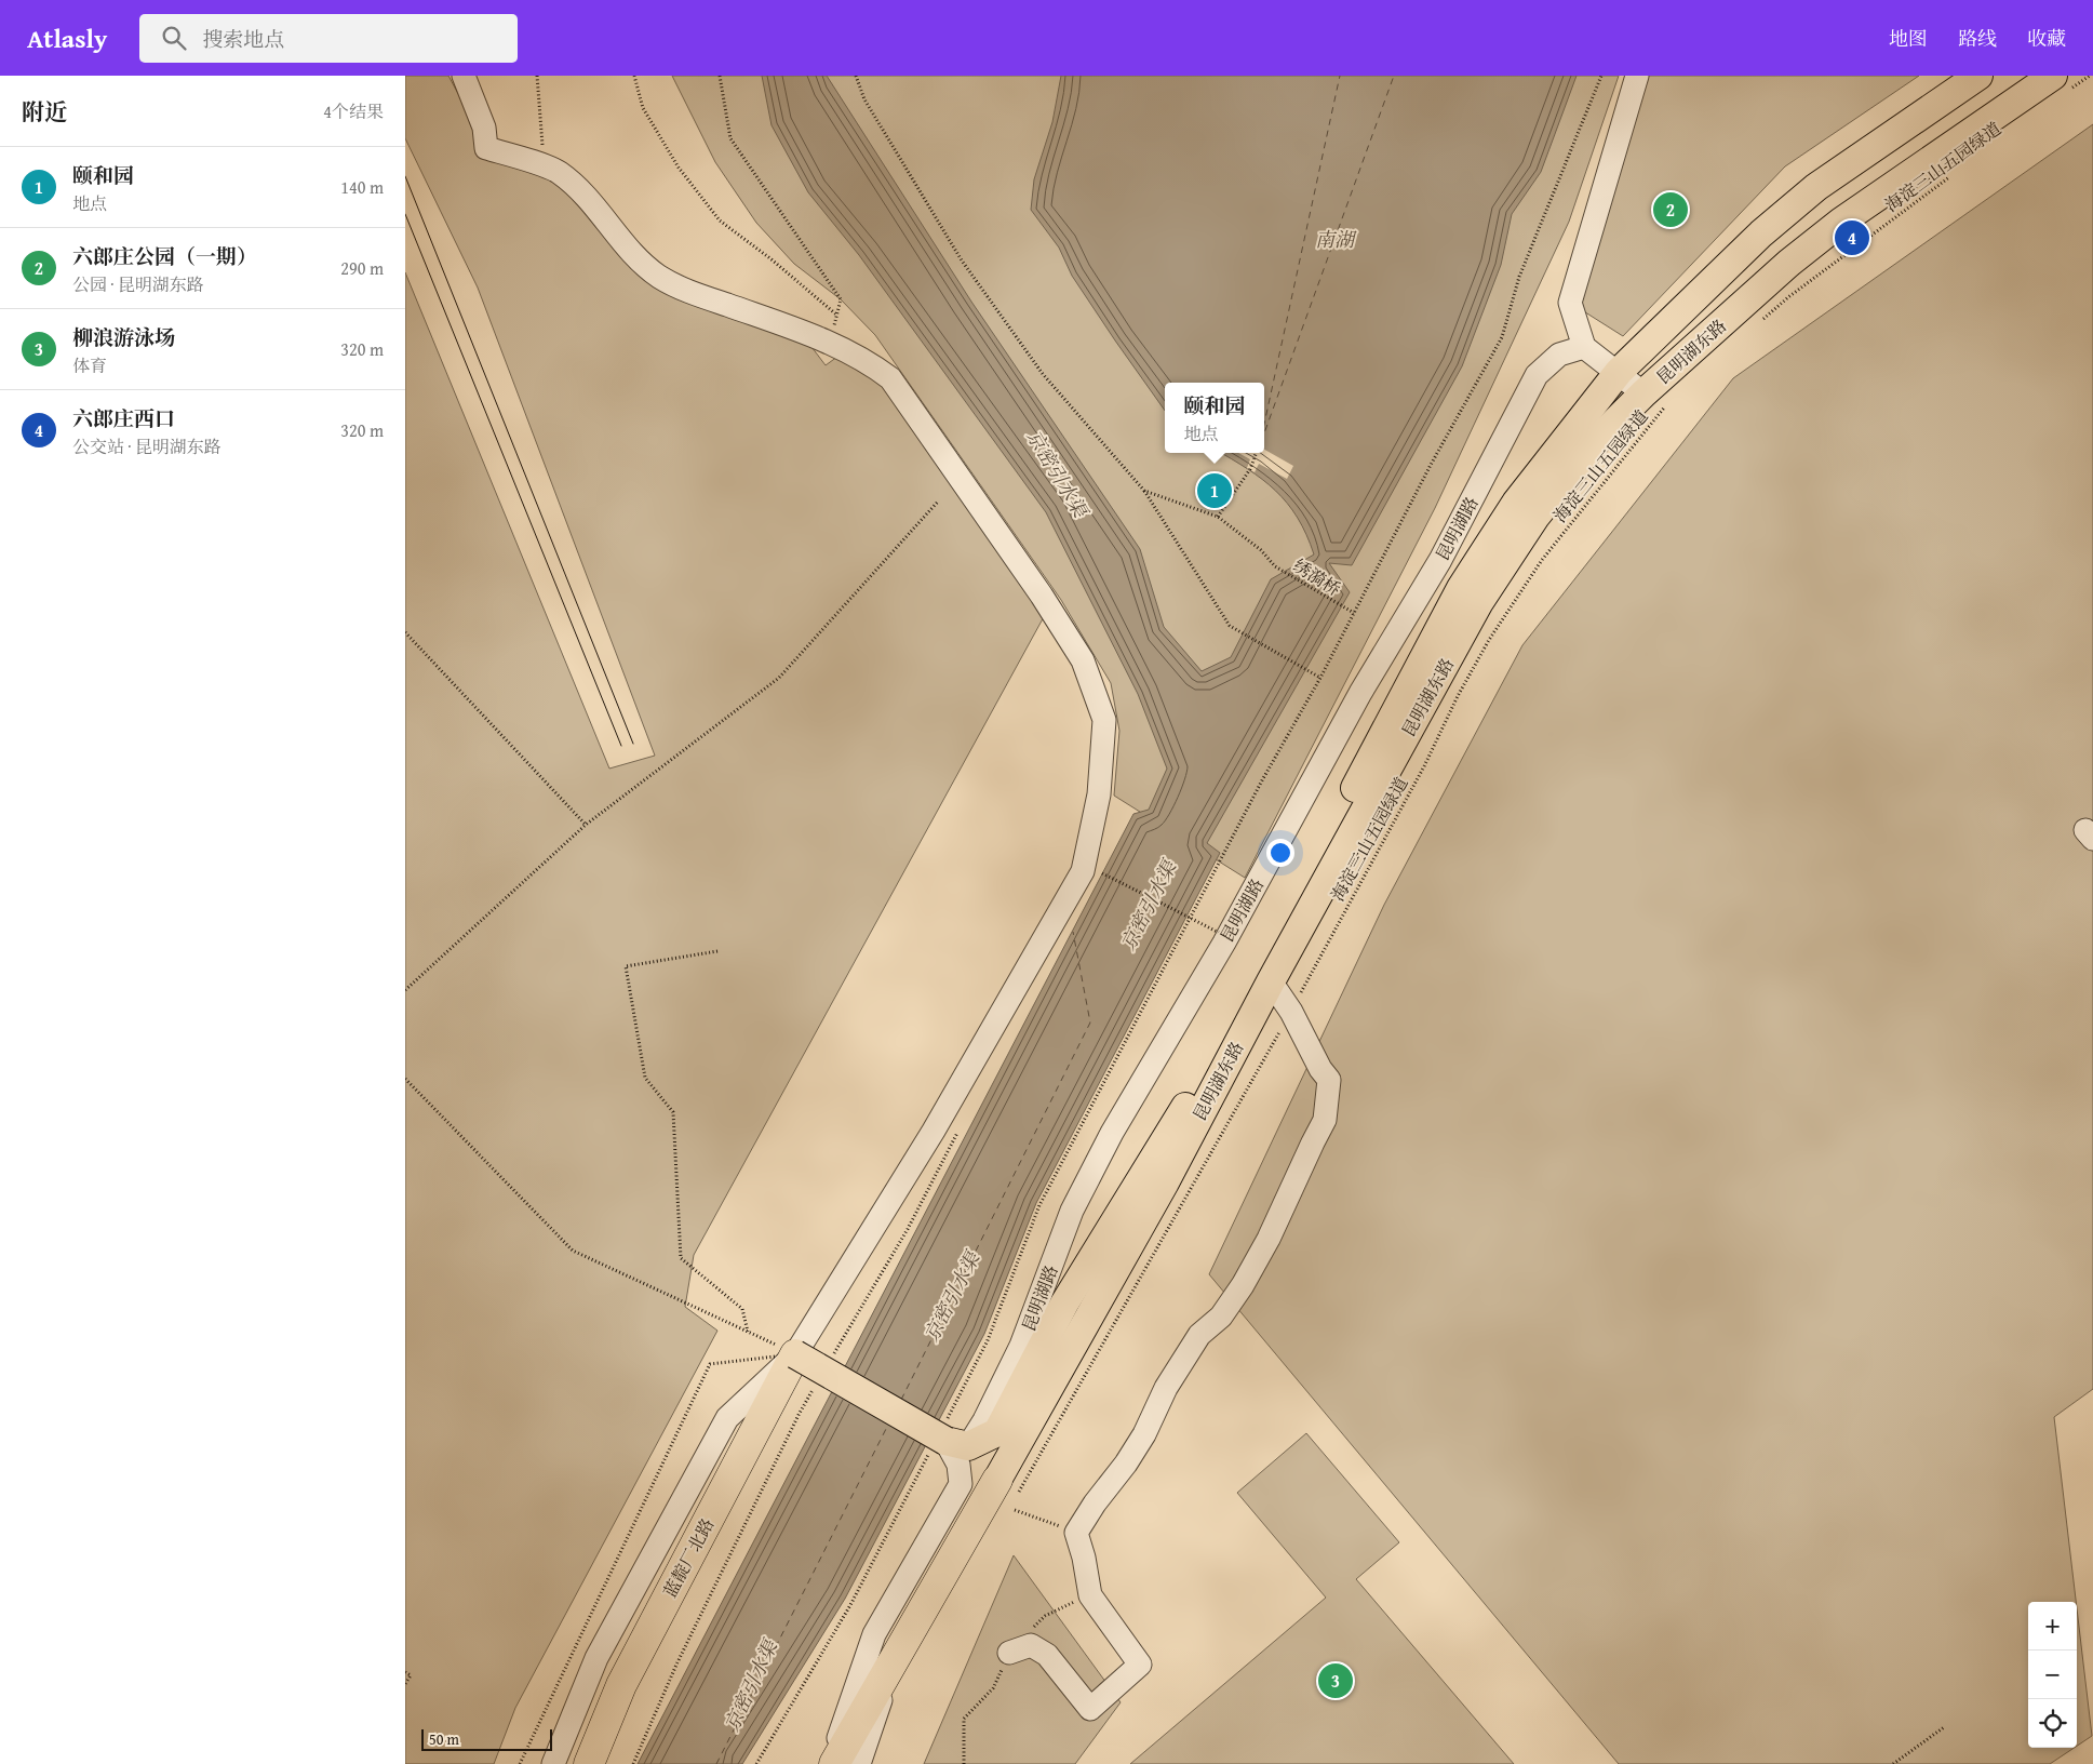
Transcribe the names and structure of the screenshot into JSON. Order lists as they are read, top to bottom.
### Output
{
  "streets": {
    "highway": ["蓝靛厂北路"],
    "main road": ["昆明湖东路"],
    "street": ["昆明湖路"],
    "path": ["海淀三山五园绿道", "绣漪桥"]
  },
  "crossings": [
    ["海淀三山五园绿道", "昆明湖东路"],
    ["昆明湖东路", "昆明湖路"]
  ],
  "water": ["南湖", "京密引水渠"],
  "scale_bar": "50 m",
  "page": {
    "header": "Atlasly",
    "search": "搜索地点",
    "nav": ["地图", "路线", "收藏"],
    "heading": ["附近", "4个结果"],
    "list": [
      {
        "mark": "1",
        "name": "颐和园",
        "note": "地点",
        "value": "140 m"
      },
      {
        "mark": "2",
        "name": "六郎庄公园（一期）",
        "note": "公园 · 昆明湖东路",
        "value": "290 m"
      },
      {
        "mark": "3",
        "name": "柳浪游泳场",
        "note": "体育",
        "value": "320 m"
      },
      {
        "mark": "4",
        "name": "六郎庄西口",
        "note": "公交站 · 昆明湖东路",
        "value": "320 m"
      }
    ],
    "pins": [
      "2",
      "4",
      "1",
      "3"
    ],
    "popup": ["颐和园", "地点"],
    "map_buttons": ["+", "−"],
    "scale": "50 m"
  }
}
